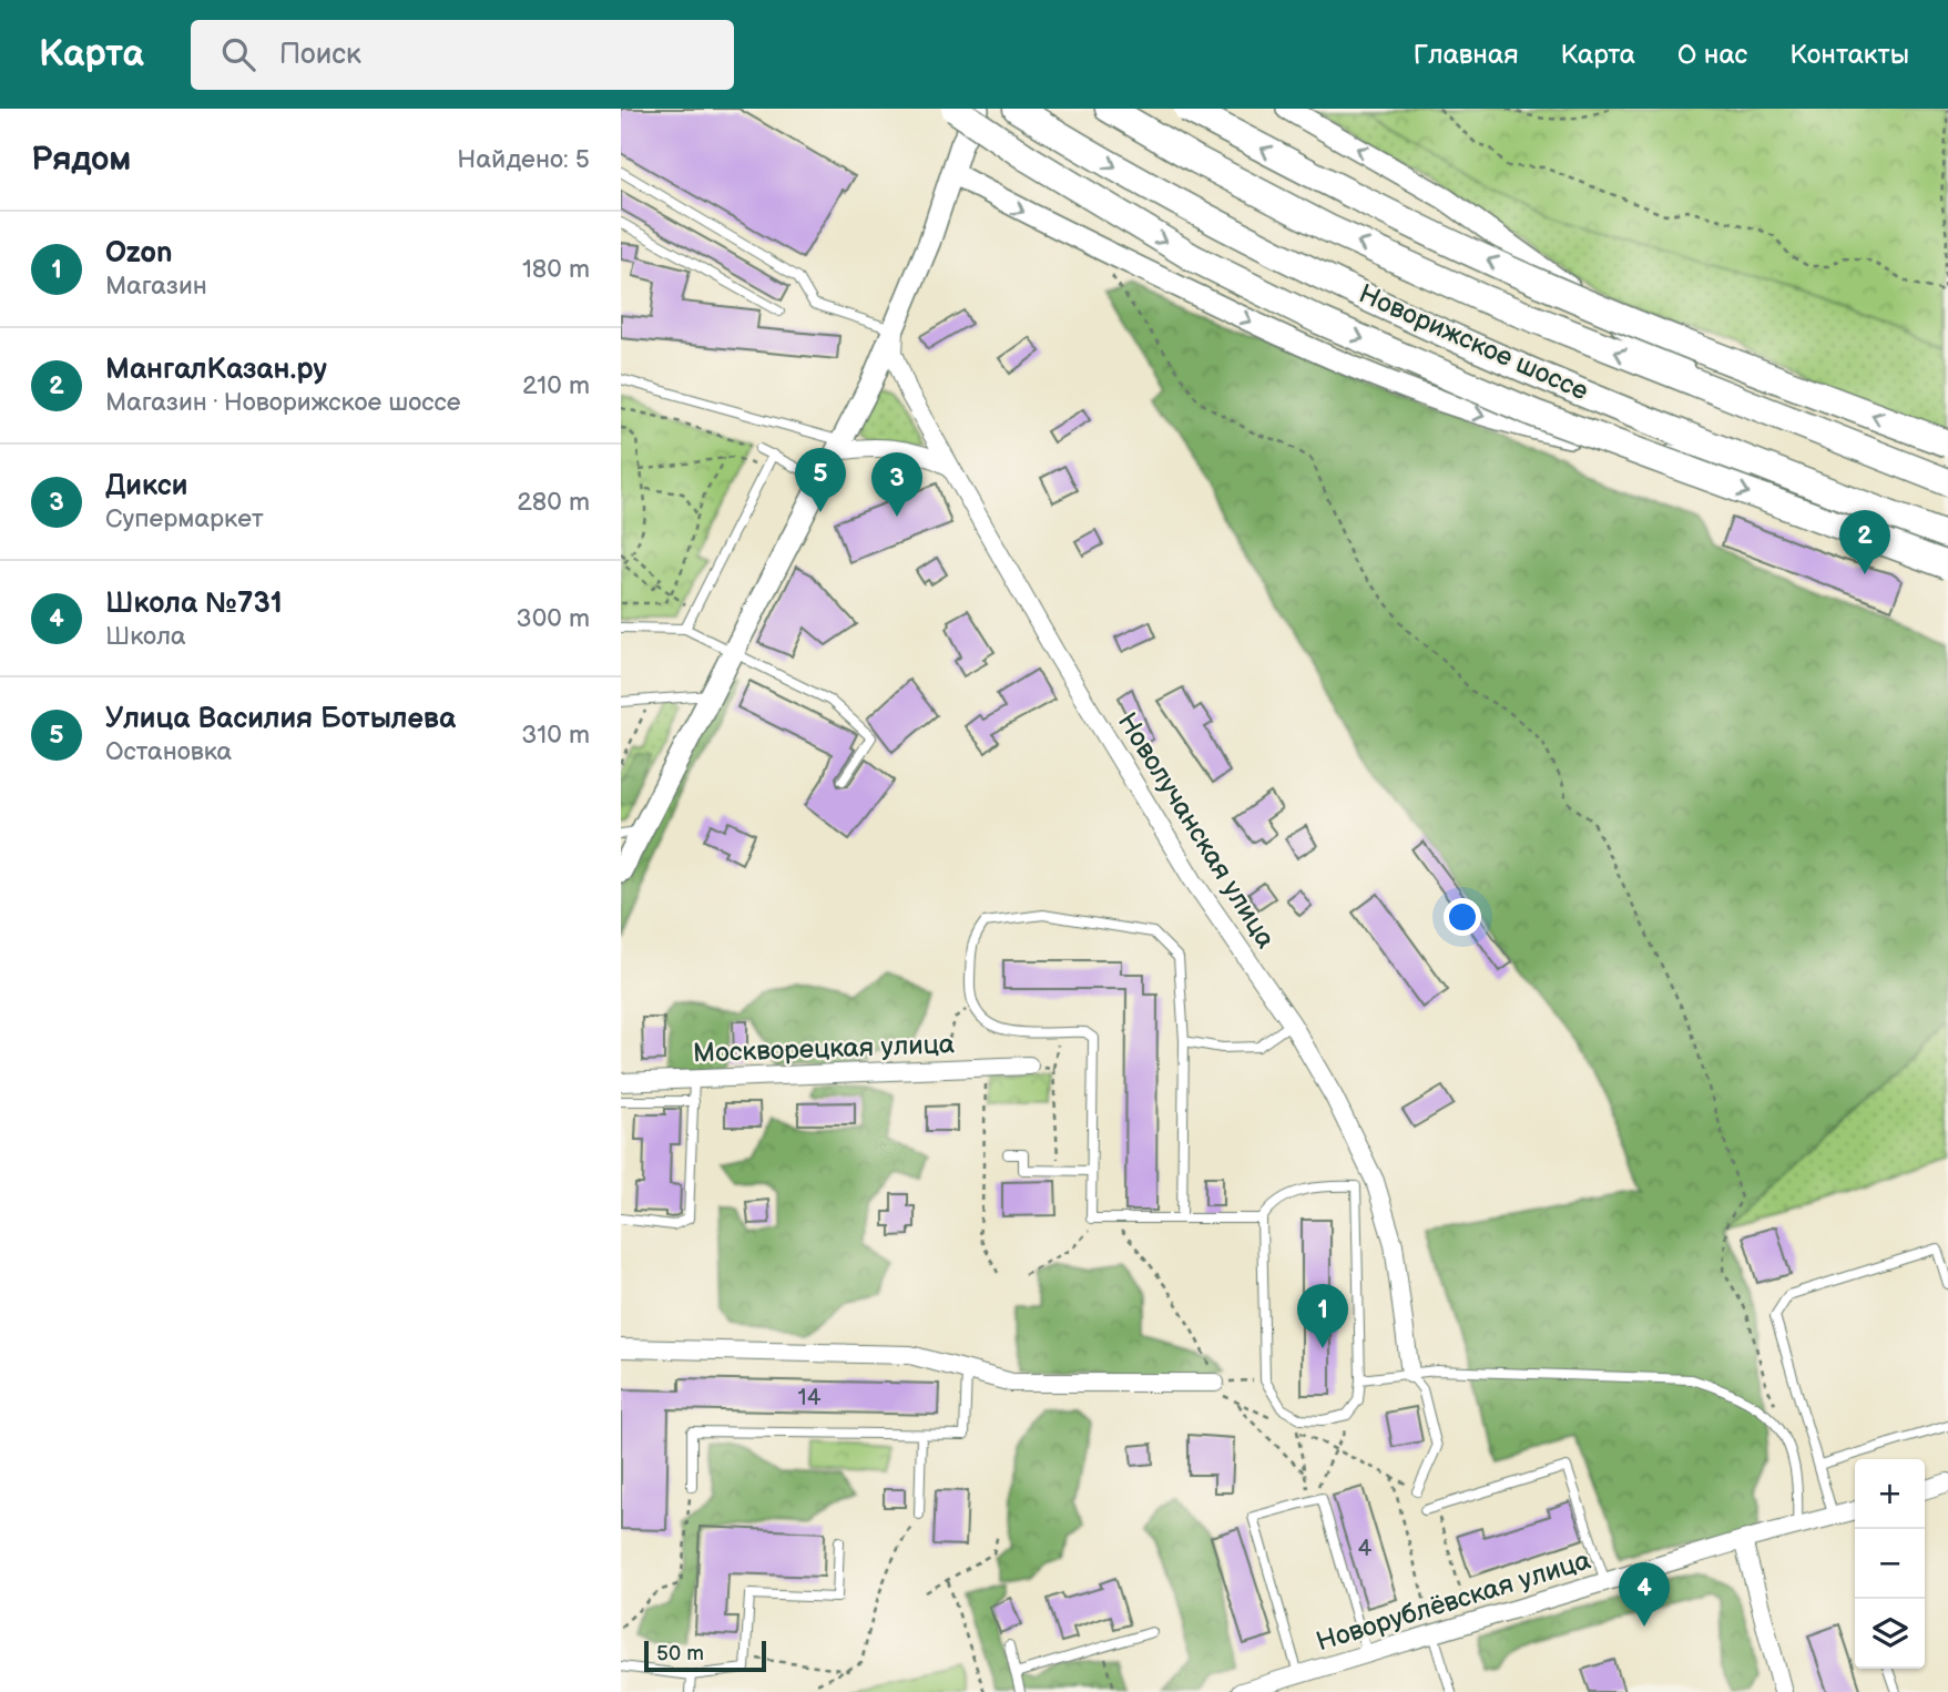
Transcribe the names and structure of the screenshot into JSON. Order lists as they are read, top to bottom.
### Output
{
  "streets": {
    "highway": ["Новорижское шоссе"],
    "street": ["Новолучанская улица", "Москворецкая улица", "Новорублёвская улица"]
  },
  "house_numbers": ["14", "4"],
  "scale_bar": "50 m",
  "page": {
    "header": "Карта",
    "search": "Поиск",
    "nav": [
      "Главная",
      "Карта",
      "О нас",
      "Контакты"
    ],
    "heading": ["Рядом", "Найдено: 5"],
    "list": [
      {
        "mark": "1",
        "name": "Ozon",
        "note": "Магазин",
        "value": "180 m"
      },
      {
        "mark": "2",
        "name": "МангалКазан.ру",
        "note": "Магазин · Новорижское шоссе",
        "value": "210 m"
      },
      {
        "mark": "3",
        "name": "Дикси",
        "note": "Супермаркет",
        "value": "280 m"
      },
      {
        "mark": "4",
        "name": "Школа №731",
        "note": "Школа",
        "value": "300 m"
      },
      {
        "mark": "5",
        "name": "Улица Василия Ботылева",
        "note": "Остановка",
        "value": "310 m"
      }
    ],
    "pins": [
      "5",
      "3",
      "2",
      "1",
      "4"
    ],
    "map_buttons": ["+", "−"],
    "scale": "50 m"
  }
}
